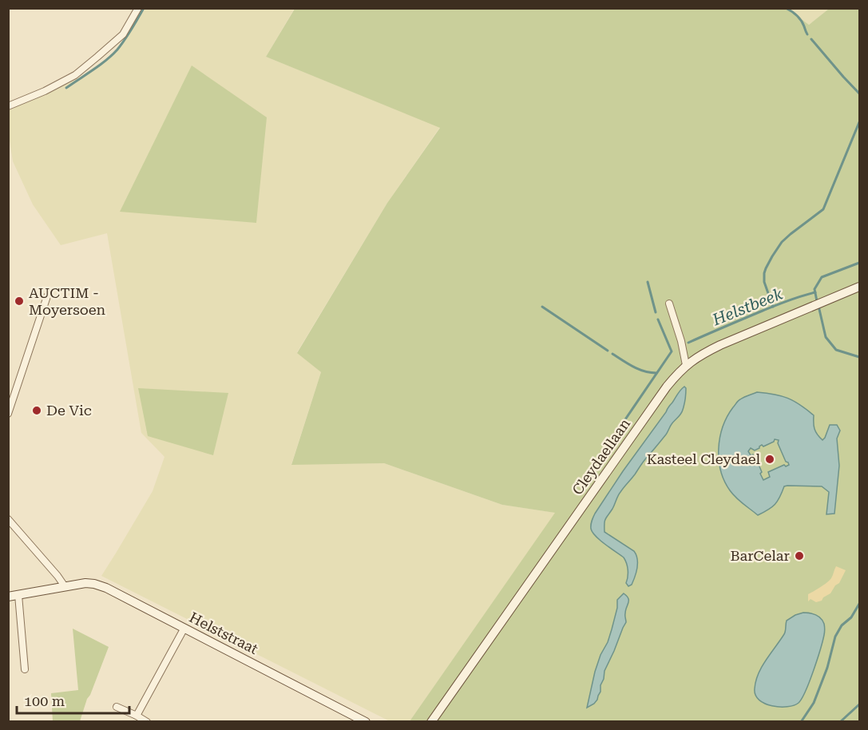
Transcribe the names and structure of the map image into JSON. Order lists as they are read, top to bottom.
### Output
{
  "streets": {
    "street": ["Cleydaellaan", "Helststraat"]
  },
  "water": ["Helstbeek"],
  "places": [
    "AUCTIM - Moyersoen",
    "De Vic",
    "Kasteel Cleydael",
    "BarCelar"
  ],
  "scale_bar": "100 m"
}
